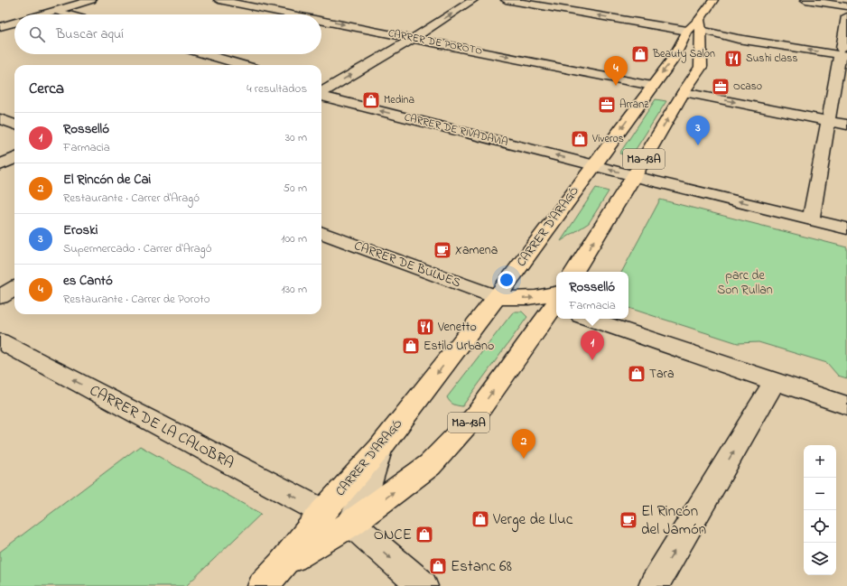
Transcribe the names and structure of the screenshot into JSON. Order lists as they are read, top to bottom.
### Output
{
  "streets": {
    "main road": ["Ma-13A", "CARRER D'ARAGÓ"],
    "street": [
      "CARRER DE POROTO",
      "CARRER DE RIVADAVIA",
      "CARRER DE BULNES",
      "CARRER DE LA CALOBRA"
    ]
  },
  "crossings": [
    ["CARRER DE POROTO", "CARRER D'ARAGÓ"],
    ["CARRER DE RIVADAVIA", "CARRER D'ARAGÓ"],
    ["CARRER D'ARAGÓ", "CARRER DE BULNES"],
    ["CARRER D'ARAGÓ", "CARRER DE LA CALOBRA"]
  ],
  "one_way": ["CARRER DE LA CALOBRA"],
  "parks": ["parc de Son Rullan"],
  "places": {
    "shop": [
      "Beauty Salon",
      "Medina",
      "Viveros",
      "Estilo Urbano",
      "Tara",
      "Verge de Lluc",
      "ONCE",
      "Estanc 68"
    ],
    "restaurant": ["Sushi class", "Venetto"],
    "office": ["Ocaso", "Arranz"],
    "cafe": ["Xamena", "El Rincón del Jamón"]
  },
  "page": {
    "search": "Buscar aquí",
    "pins": [
      "4",
      "3",
      "1",
      "2"
    ],
    "heading": ["Cerca", "4 resultados"],
    "list": [
      {
        "mark": "1",
        "name": "Rosselló",
        "note": "Farmacia",
        "value": "30 m"
      },
      {
        "mark": "2",
        "name": "El Rincón de Cai",
        "note": "Restaurante · Carrer d'Aragó",
        "value": "50 m"
      },
      {
        "mark": "3",
        "name": "Eroski",
        "note": "Supermercado · Carrer d'Aragó",
        "value": "100 m"
      },
      {
        "mark": "4",
        "name": "es Cantó",
        "note": "Restaurante · Carrer de Poroto",
        "value": "130 m"
      }
    ],
    "popup": ["Rosselló", "Farmacia"],
    "map_buttons": ["+", "−"]
  }
}
